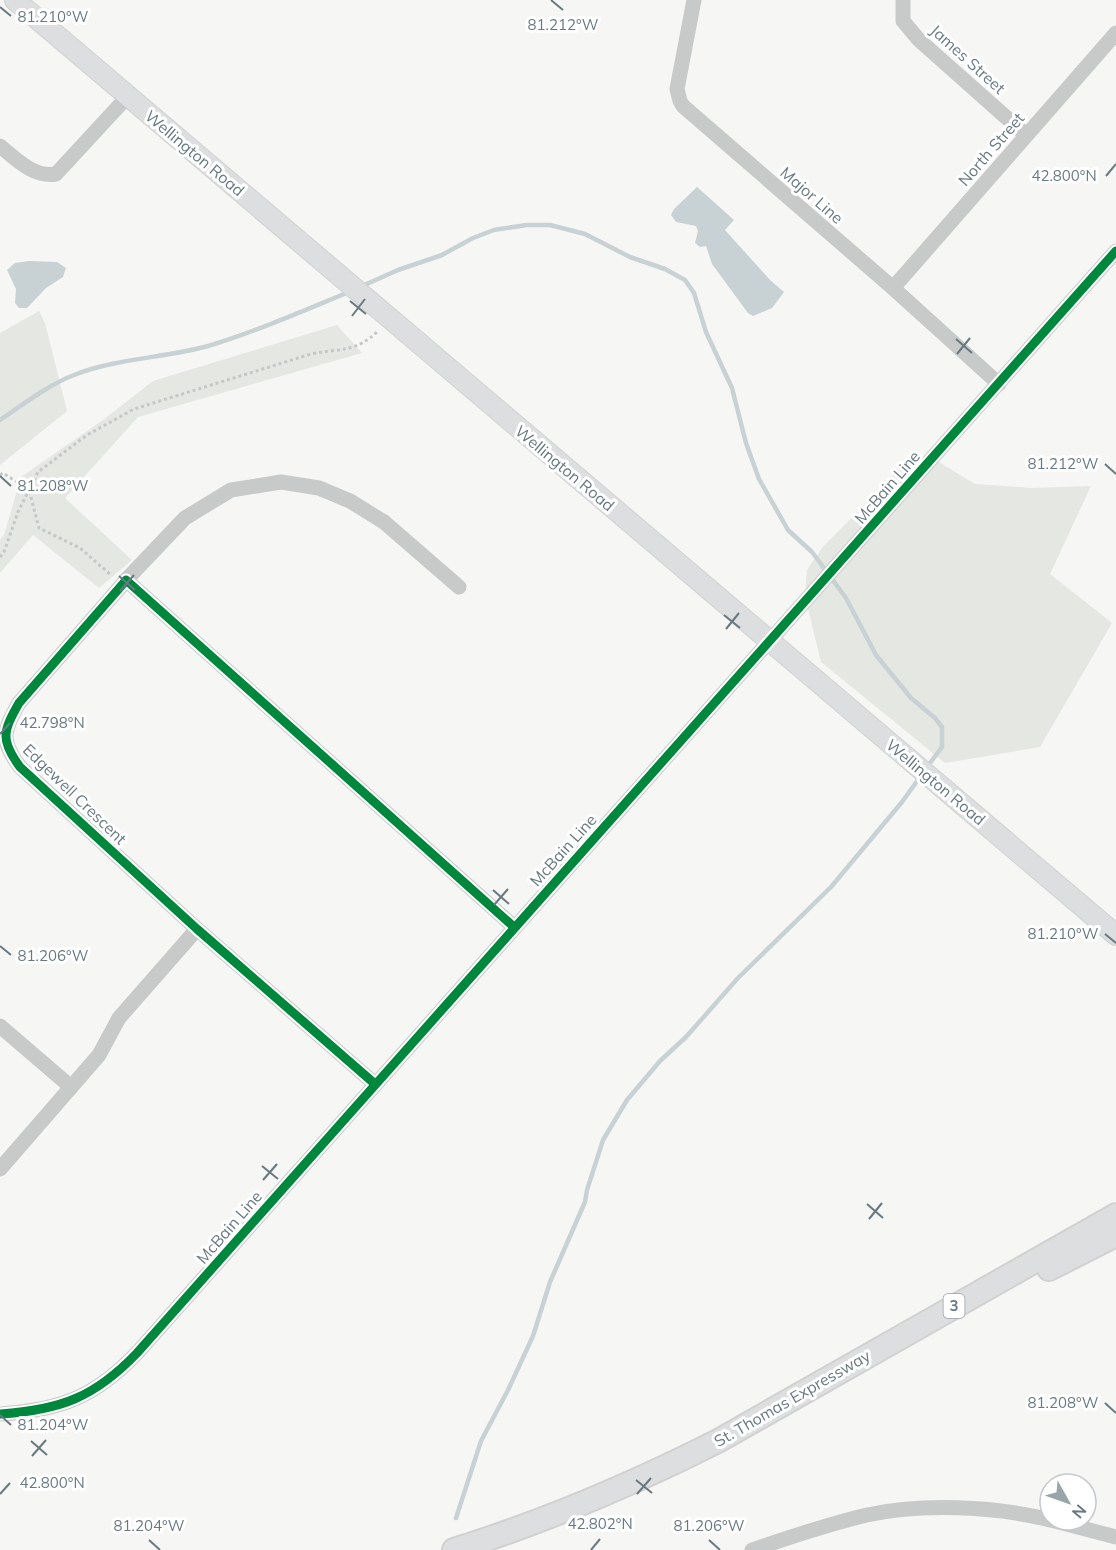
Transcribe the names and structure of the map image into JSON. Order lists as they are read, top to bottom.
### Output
{
  "streets": {
    "highway": ["3", "St. Thomas Expressway"],
    "main road": ["Wellington Road"],
    "street": [
      "James Street",
      "North Street",
      "Major Line",
      "McBain Line",
      "Edgewell Crescent"
    ]
  },
  "crossings": [
    ["James Street", "North Street"],
    ["North Street", "Major Line"],
    ["Wellington Road", "McBain Line"],
    ["Major Line", "McBain Line"],
    ["McBain Line", "Edgewell Crescent"]
  ],
  "north": "bottom right",
  "coordinates": [
    "81.210°W",
    "81.212°W",
    "42.800°N",
    "81.208°W",
    "42.798°N",
    "81.206°W",
    "81.204°W",
    "42.802°N"
  ]
}
